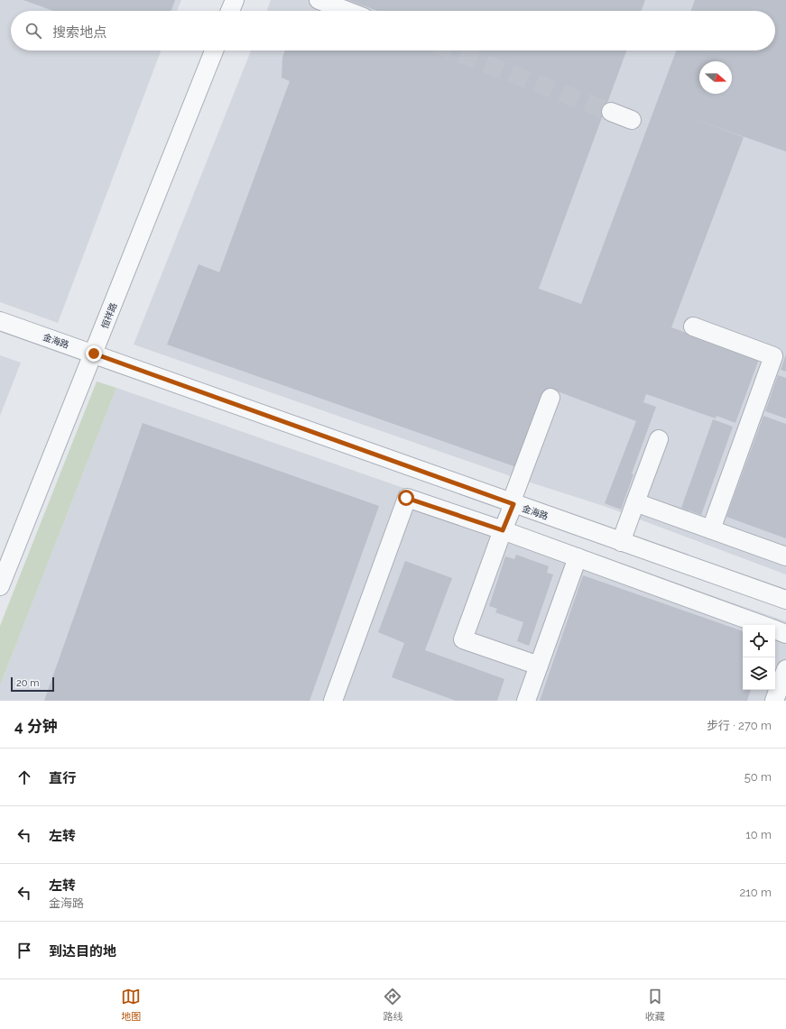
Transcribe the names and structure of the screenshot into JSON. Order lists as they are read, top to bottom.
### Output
{
  "streets": {
    "street": ["恒祥路", "金海路"]
  },
  "crossings": [
    ["恒祥路", "金海路"]
  ],
  "scale_bar": "20 m",
  "north": "right",
  "page": {
    "search": "搜索地点",
    "scale": "20 m",
    "heading": ["4 分钟", "步行 · 270 m"],
    "list": [
      ["直行", "50 m"],
      ["左转", "10 m"],
      ["左转", "金海路", "210 m"],
      "到达目的地"
    ],
    "nav": ["地图", "路线", "收藏"]
  }
}
